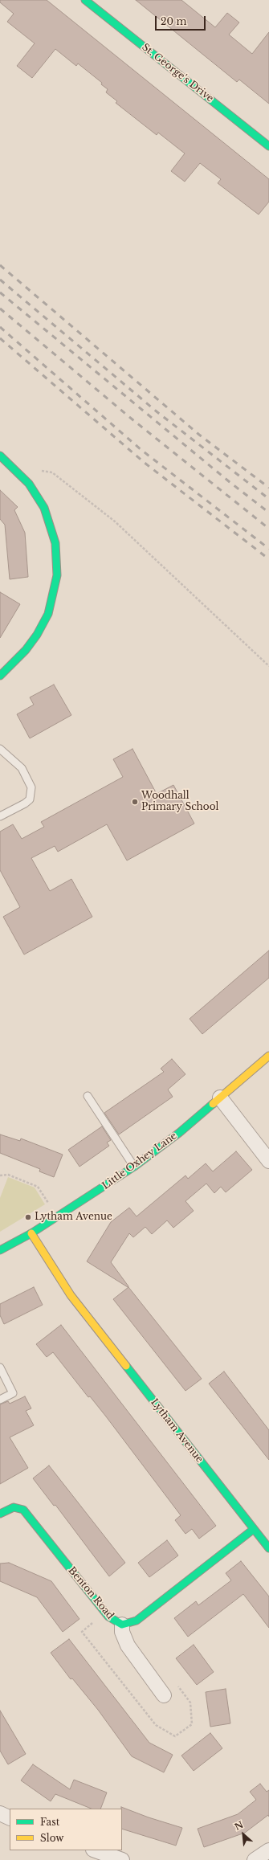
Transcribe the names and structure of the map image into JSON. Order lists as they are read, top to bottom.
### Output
{
  "streets": {
    "street": [
      "St. George's Drive",
      "Little Oxhey Lane",
      "Lytham Avenue",
      "Benton Road"
    ]
  },
  "crossings": [
    ["Little Oxhey Lane", "Lytham Avenue"],
    ["Lytham Avenue", "Benton Road"]
  ],
  "places": ["Woodhall Primary School", "Lytham Avenue"],
  "legend": ["Fast", "Slow"],
  "scale_bar": "20 m",
  "north": "top left"
}
